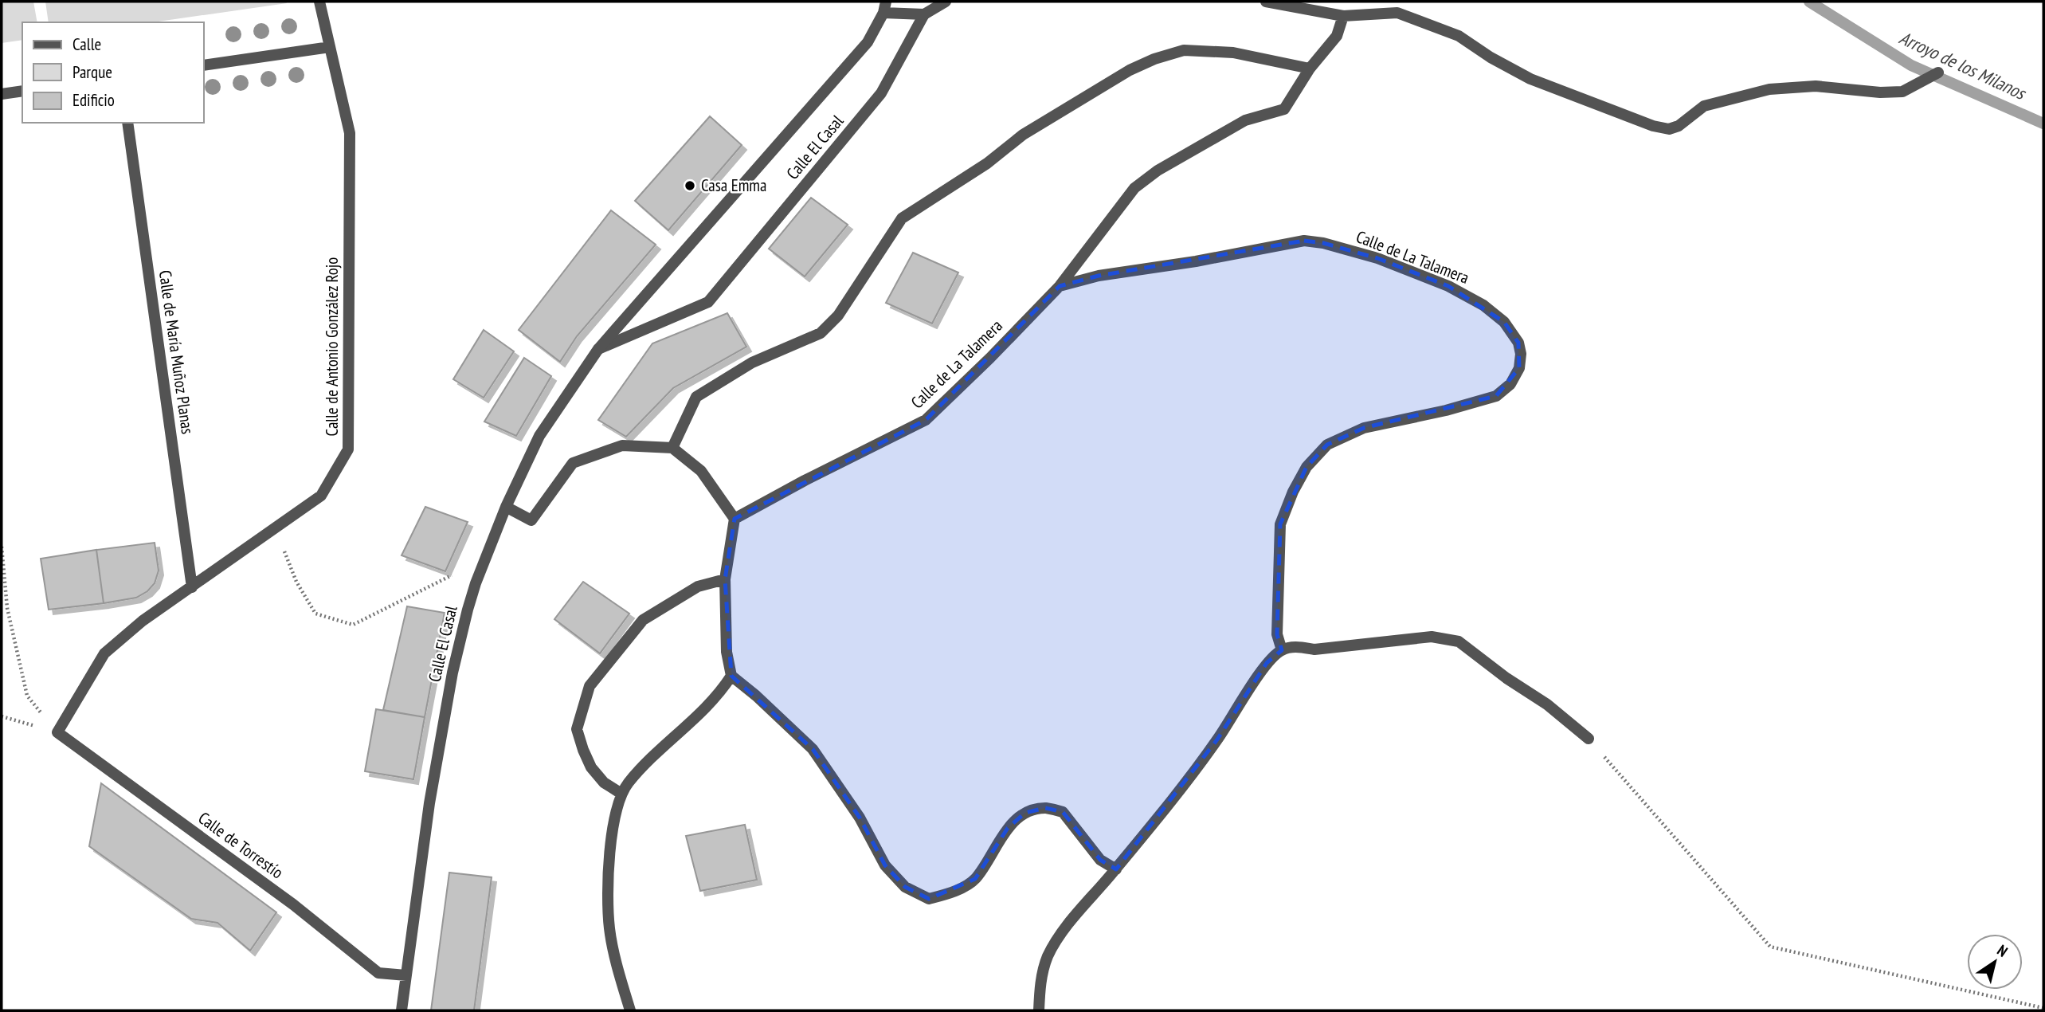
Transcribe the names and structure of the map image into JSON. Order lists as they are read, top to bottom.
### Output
{
  "streets": {
    "street": [
      "Calle El Casal",
      "Calle de La Talamera",
      "Calle de Antonio González Rojo",
      "Calle de María Muñoz Planas",
      "Calle de Torrestío"
    ]
  },
  "crossings": [
    ["Calle El Casal", "Calle de Torrestío"],
    ["Calle de Antonio González Rojo", "Calle de María Muñoz Planas"],
    ["Calle de Antonio González Rojo", "Calle de Torrestío"]
  ],
  "water": ["Arroyo de los Milanos"],
  "places": ["Casa Emma"],
  "legend": ["Calle", "Parque", "Edificio"],
  "north": "top right"
}
